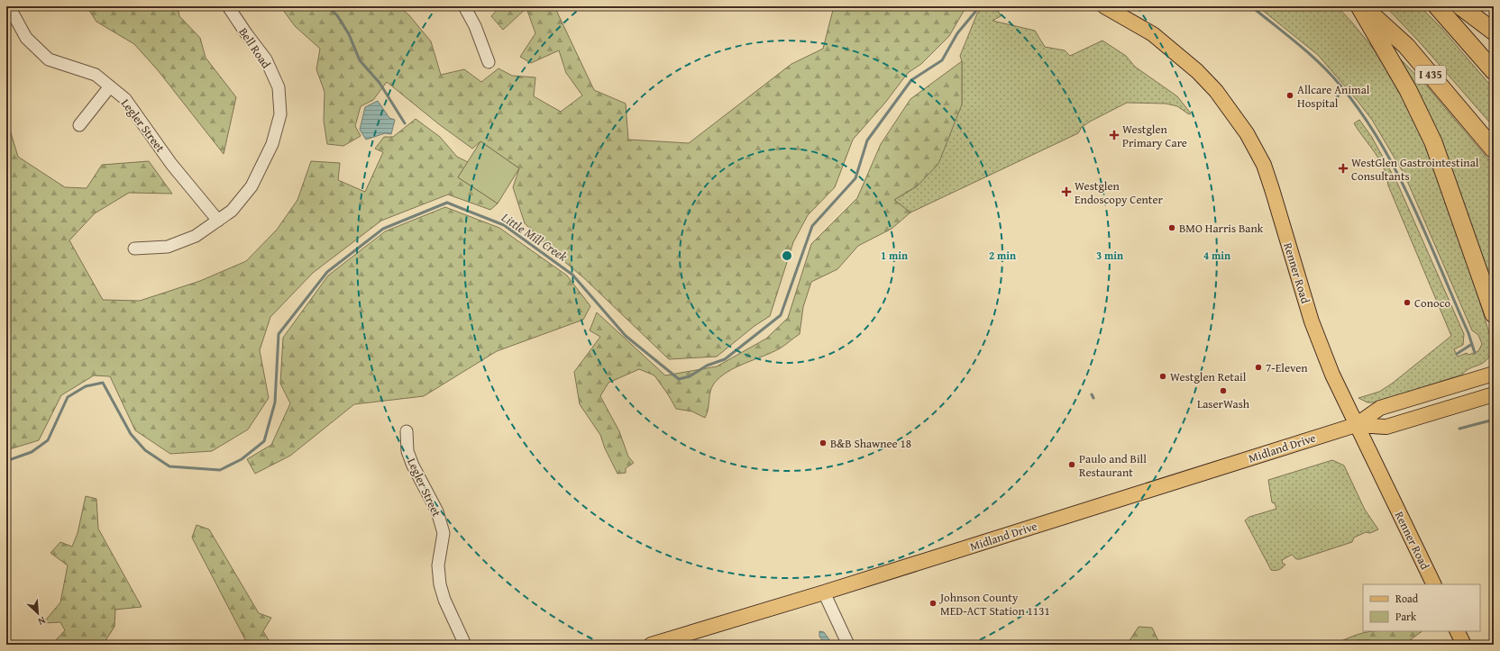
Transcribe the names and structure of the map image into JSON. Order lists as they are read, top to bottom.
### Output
{
  "streets": {
    "highway": ["I 435"],
    "main road": ["Renner Road", "Midland Drive"],
    "street": ["Bell Road", "Legler Street"]
  },
  "crossings": [
    ["Bell Road", "Legler Street"],
    ["Renner Road", "Midland Drive"]
  ],
  "water": ["Little Mill Creek"],
  "places": {
    "other": [
      "Allcare Animal Hospital",
      "BMO Harris Bank",
      "Conoco",
      "7-Eleven",
      "Westglen Retail",
      "LaserWash",
      "B&B Shawnee 18",
      "Paulo and Bill Restaurant",
      "Johnson County MED-ACT Station 1131"
    ],
    "health": ["Westglen Primary Care", "WestGlen Gastrointestinal Consultants", "Westglen Endoscopy Center"]
  },
  "legend": ["Road", "Park"],
  "north": "bottom right",
  "rings": [
    "1 min",
    "2 min",
    "3 min",
    "4 min"
  ]
}
